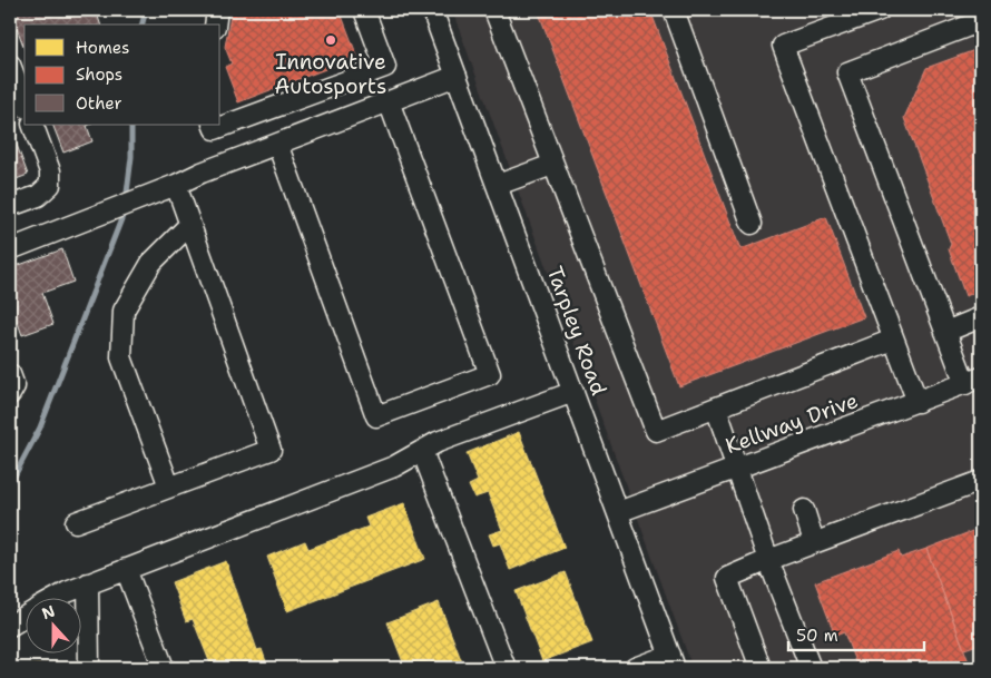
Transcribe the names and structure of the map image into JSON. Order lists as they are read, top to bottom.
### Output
{
  "streets": {
    "street": ["Tarpley Road", "Kellway Drive"]
  },
  "crossings": [
    ["Tarpley Road", "Kellway Drive"]
  ],
  "places": ["Innovative Autosports"],
  "legend": ["Homes", "Shops", "Other"],
  "scale_bar": "50 m",
  "north": "top"
}
